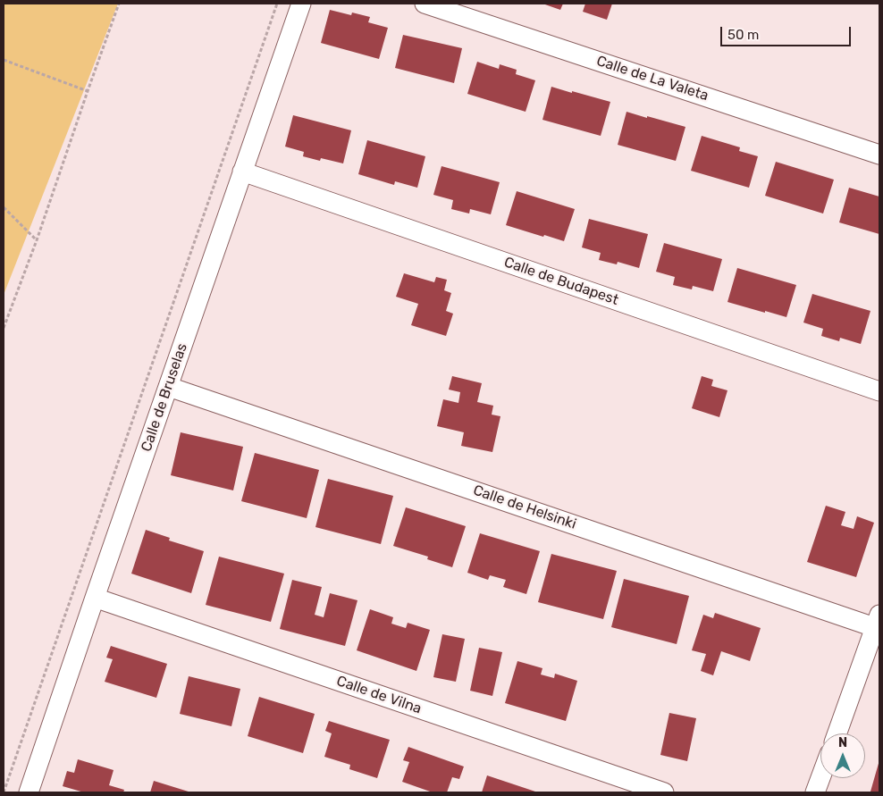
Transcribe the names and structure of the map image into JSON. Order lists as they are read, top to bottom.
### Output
{
  "streets": {
    "street": [
      "Calle de La Valeta",
      "Calle de Budapest",
      "Calle de Bruselas",
      "Calle de Helsinki",
      "Calle de Vilna"
    ]
  },
  "crossings": [
    ["Calle de Budapest", "Calle de Bruselas"],
    ["Calle de Bruselas", "Calle de Helsinki"],
    ["Calle de Bruselas", "Calle de Vilna"]
  ],
  "scale_bar": "50 m",
  "north": "top"
}
